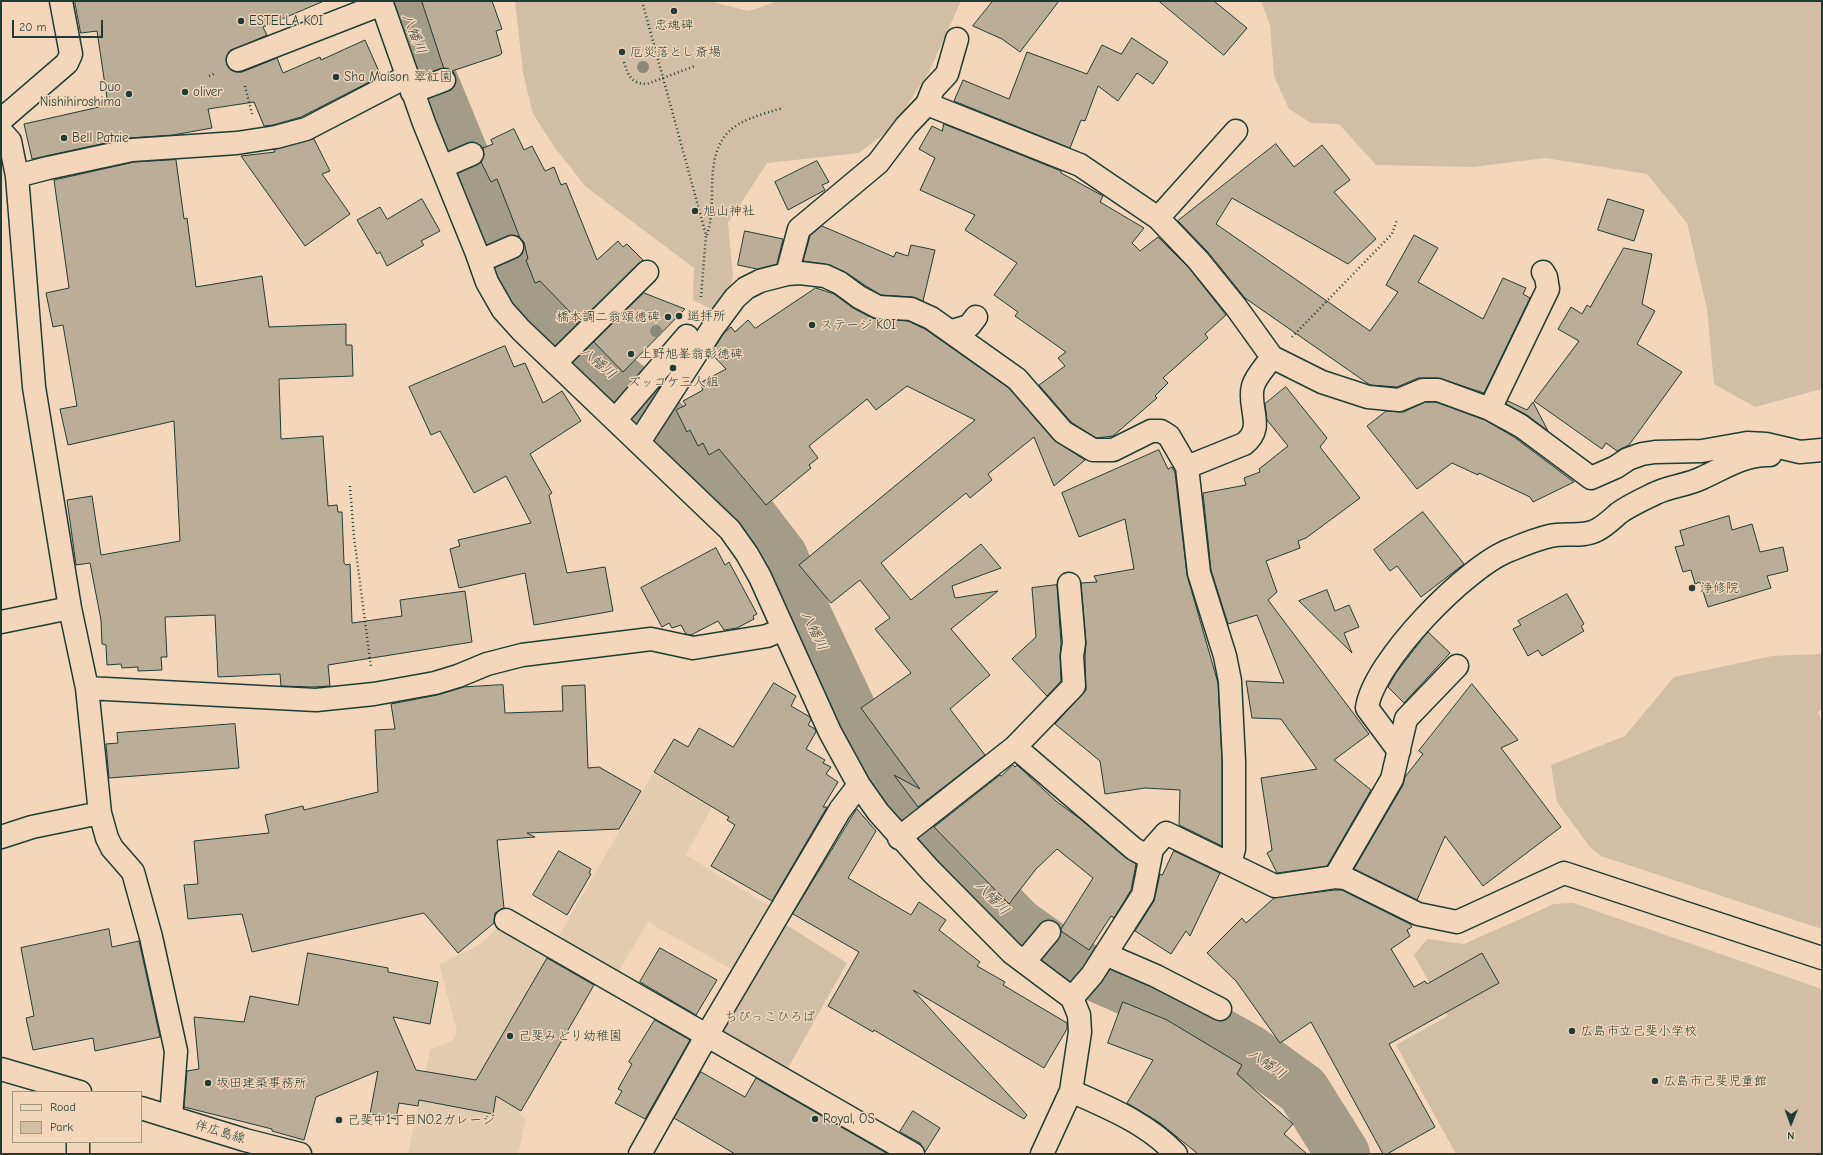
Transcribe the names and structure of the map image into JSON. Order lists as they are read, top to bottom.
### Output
{
  "streets": {
    "street": ["伴広島線"]
  },
  "water": ["八幡川"],
  "parks": ["ちびっこひろば"],
  "places": [
    "忠魂碑",
    "ESTELLA KOI",
    "厄災落とし斎場",
    "Sha Maison 翠紅園",
    "oliver",
    "Duo Nishihiroshima",
    "Bell Patrie",
    "旭山神社",
    "遥拝所",
    "橋本調二翁頌徳碑",
    "ステージ KOI",
    "上野旭峯翁彰徳碑",
    "ズッコケ三人組",
    "浄修院",
    "広島市立己斐小学校",
    "己斐みどり幼稚園",
    "広島市己斐児童館",
    "坂田建築事務所",
    "Royal, OS",
    "己斐中1丁目NO.2ガレージ"
  ],
  "legend": ["Road", "Park"],
  "scale_bar": "20 m",
  "north": "bottom"
}
